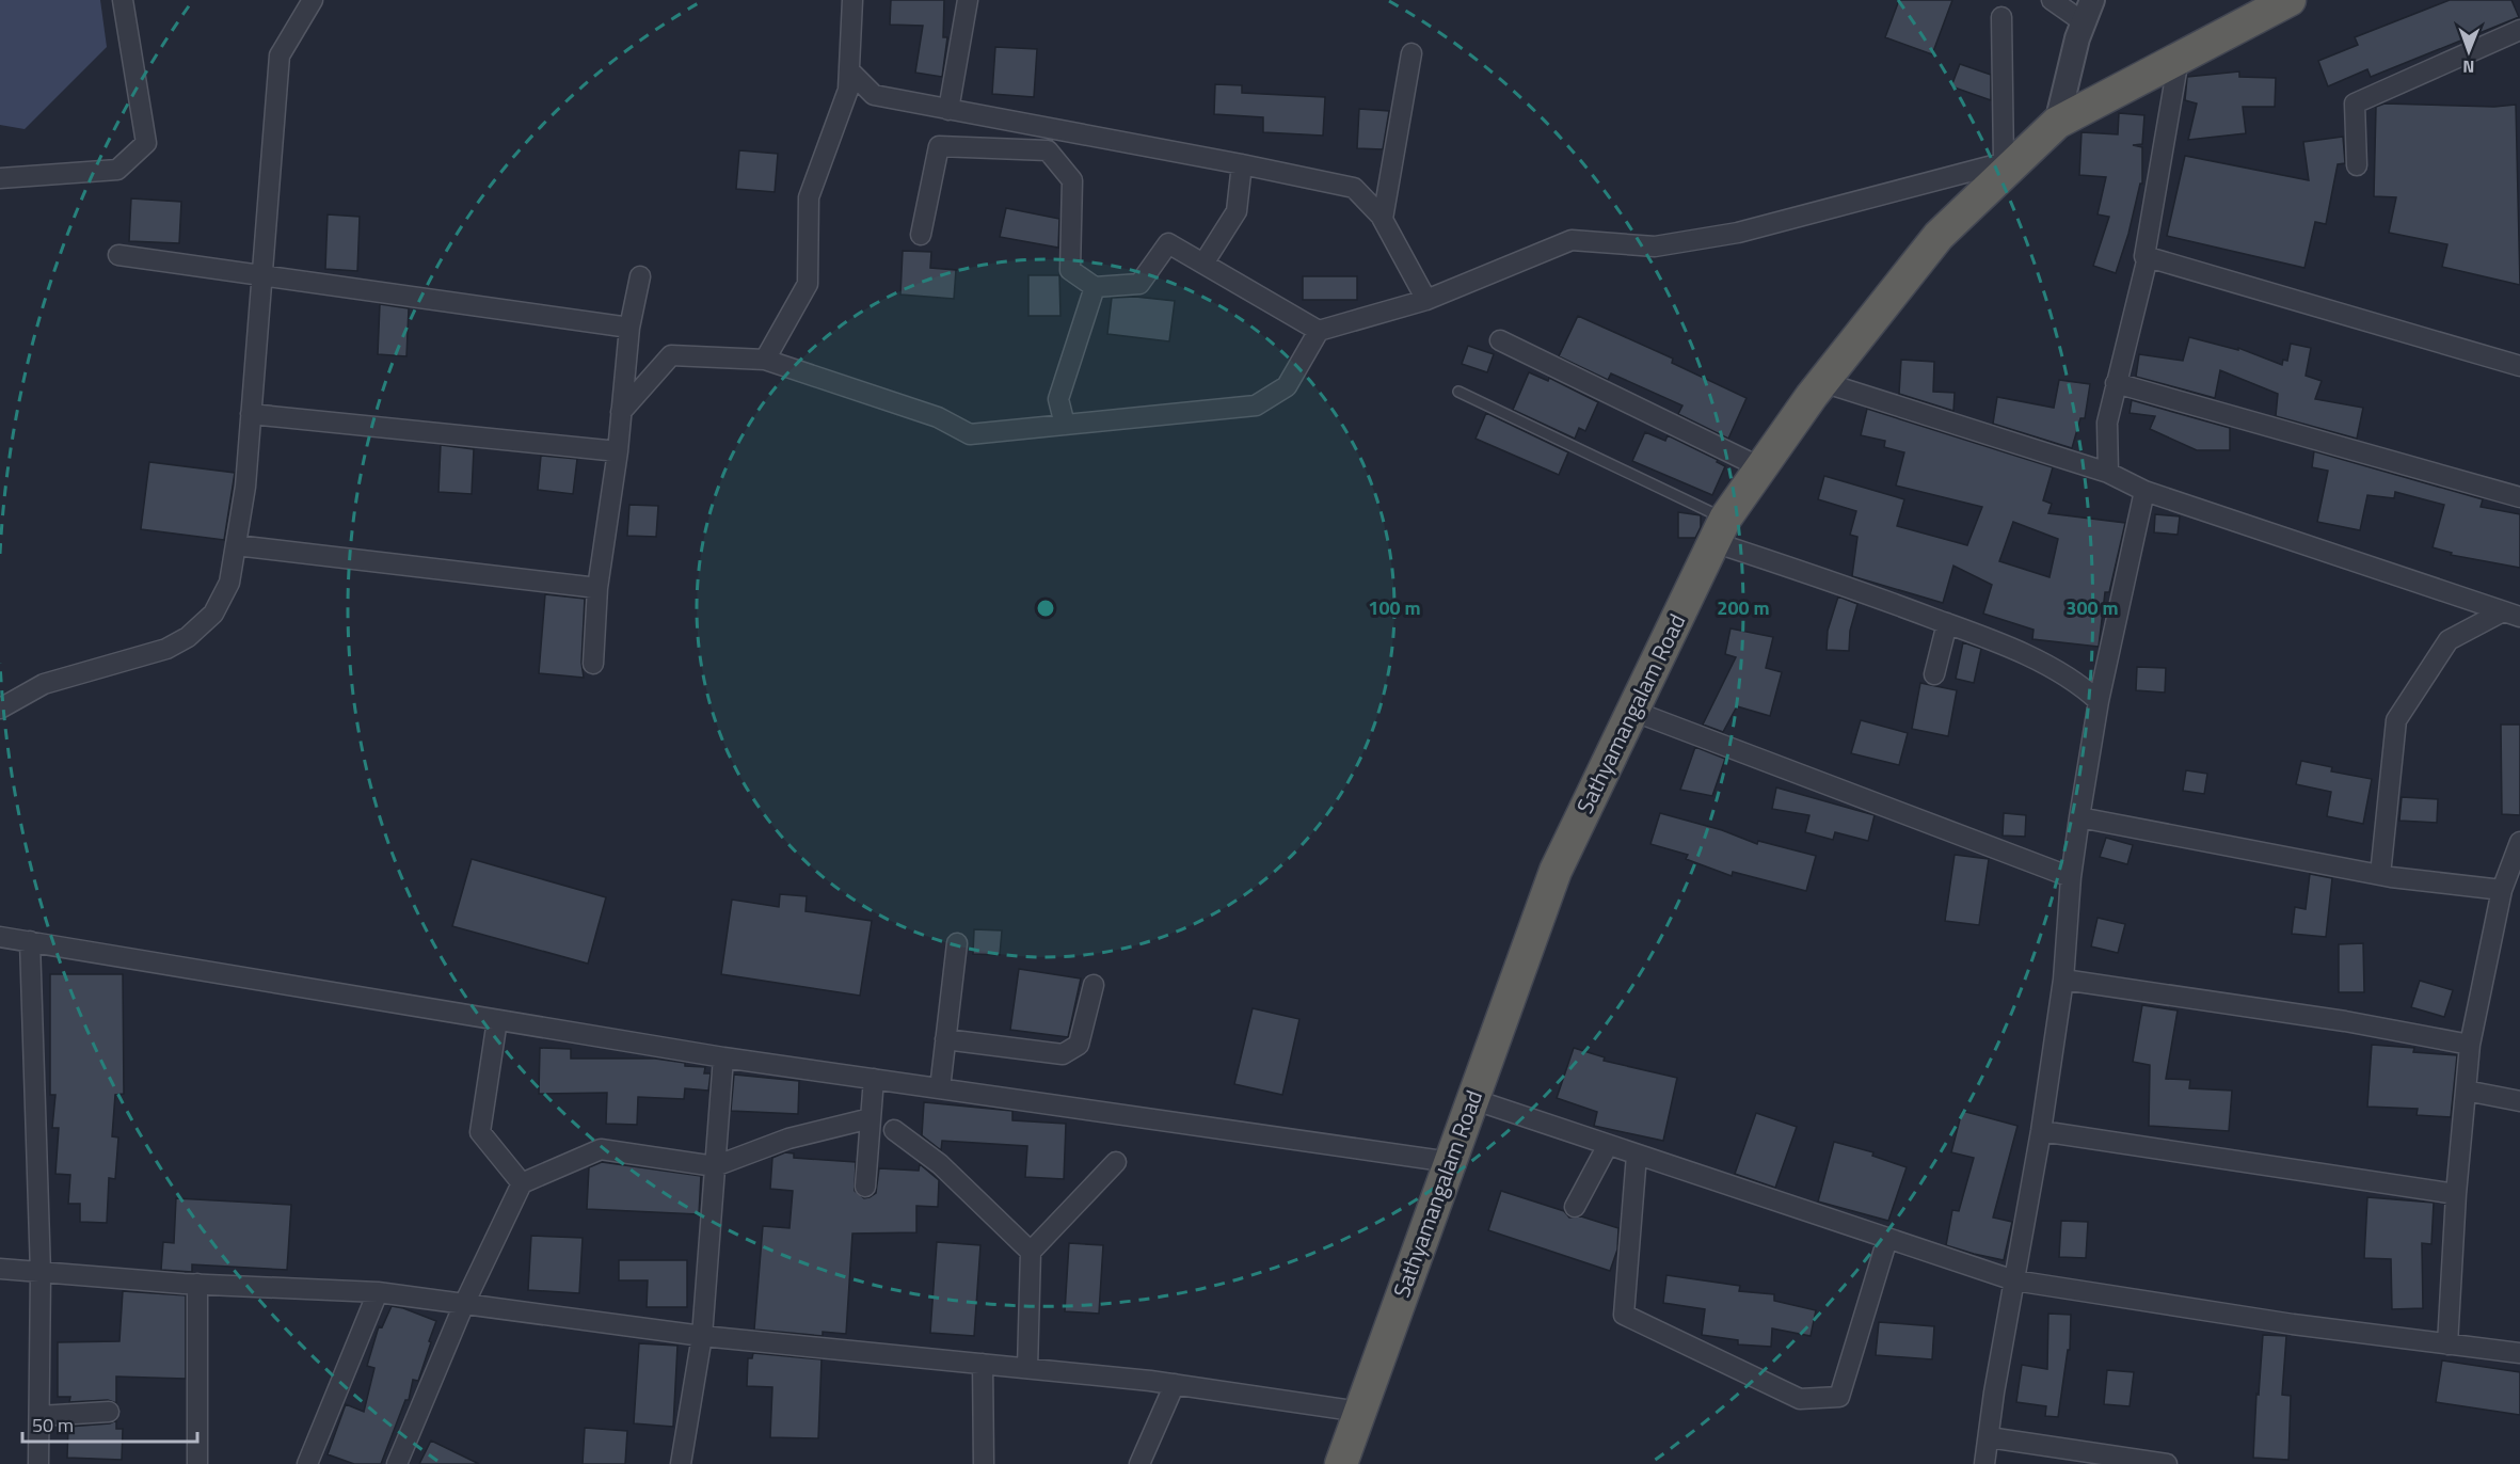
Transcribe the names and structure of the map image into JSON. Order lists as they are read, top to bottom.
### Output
{
  "streets": {
    "highway": ["Sathyamangalam Road"]
  },
  "scale_bar": "50 m",
  "north": "bottom",
  "rings": ["100 m", "200 m", "300 m"]
}
